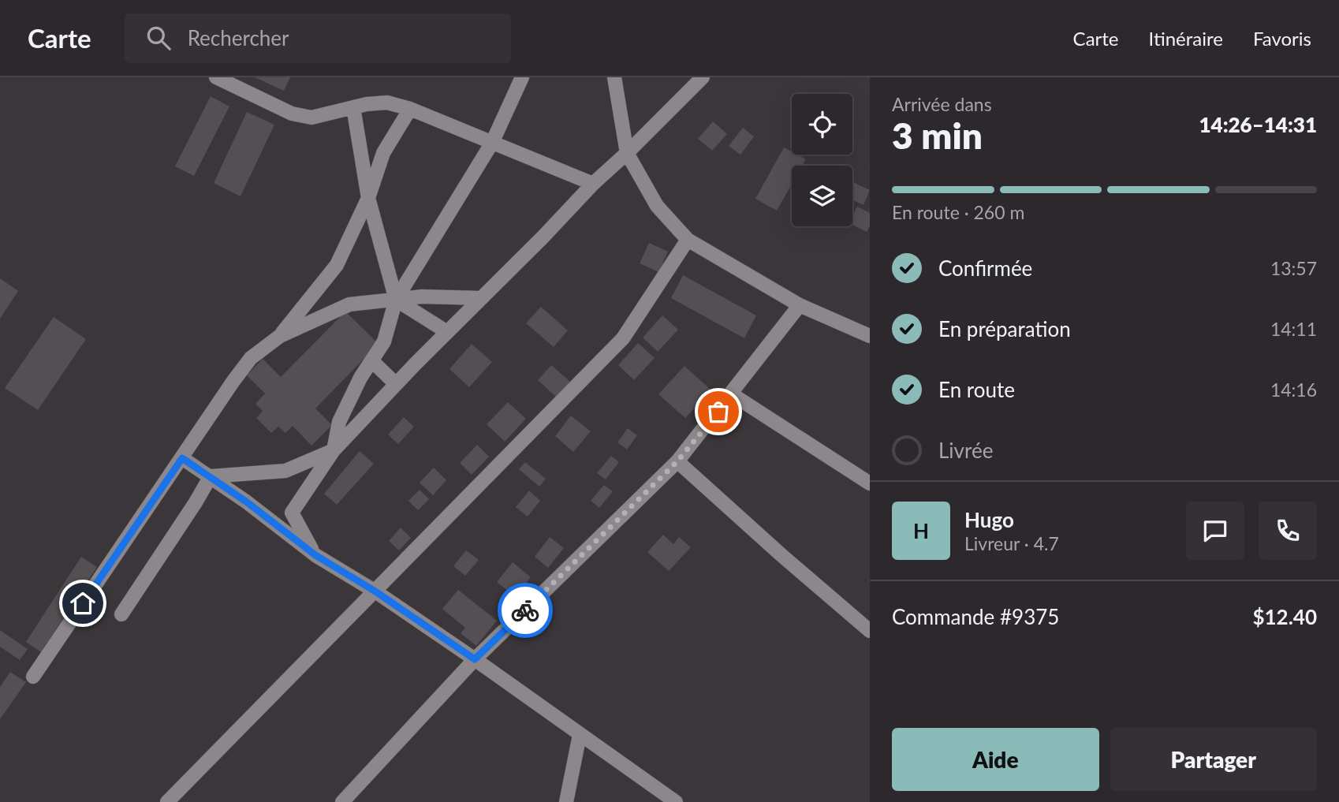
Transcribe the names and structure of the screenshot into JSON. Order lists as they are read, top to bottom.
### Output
{
  "page": {
    "header": "Carte",
    "search": "Rechercher",
    "nav": ["Carte", "Itinéraire", "Favoris"],
    "heading": ["3 min", "Arrivée dans", "14:26–14:31"],
    "panel": [
      "Hugo",
      "Livreur · 4.7",
      "Commande #9375",
      "$12.40"
    ],
    "bar": "En route · 260 m",
    "list": [
      ["Confirmée", "13:57"],
      ["En préparation", "14:11"],
      ["En route", "14:16"],
      "Livrée"
    ],
    "round": "H",
    "buttons": ["Aide", "Partager"]
  }
}
